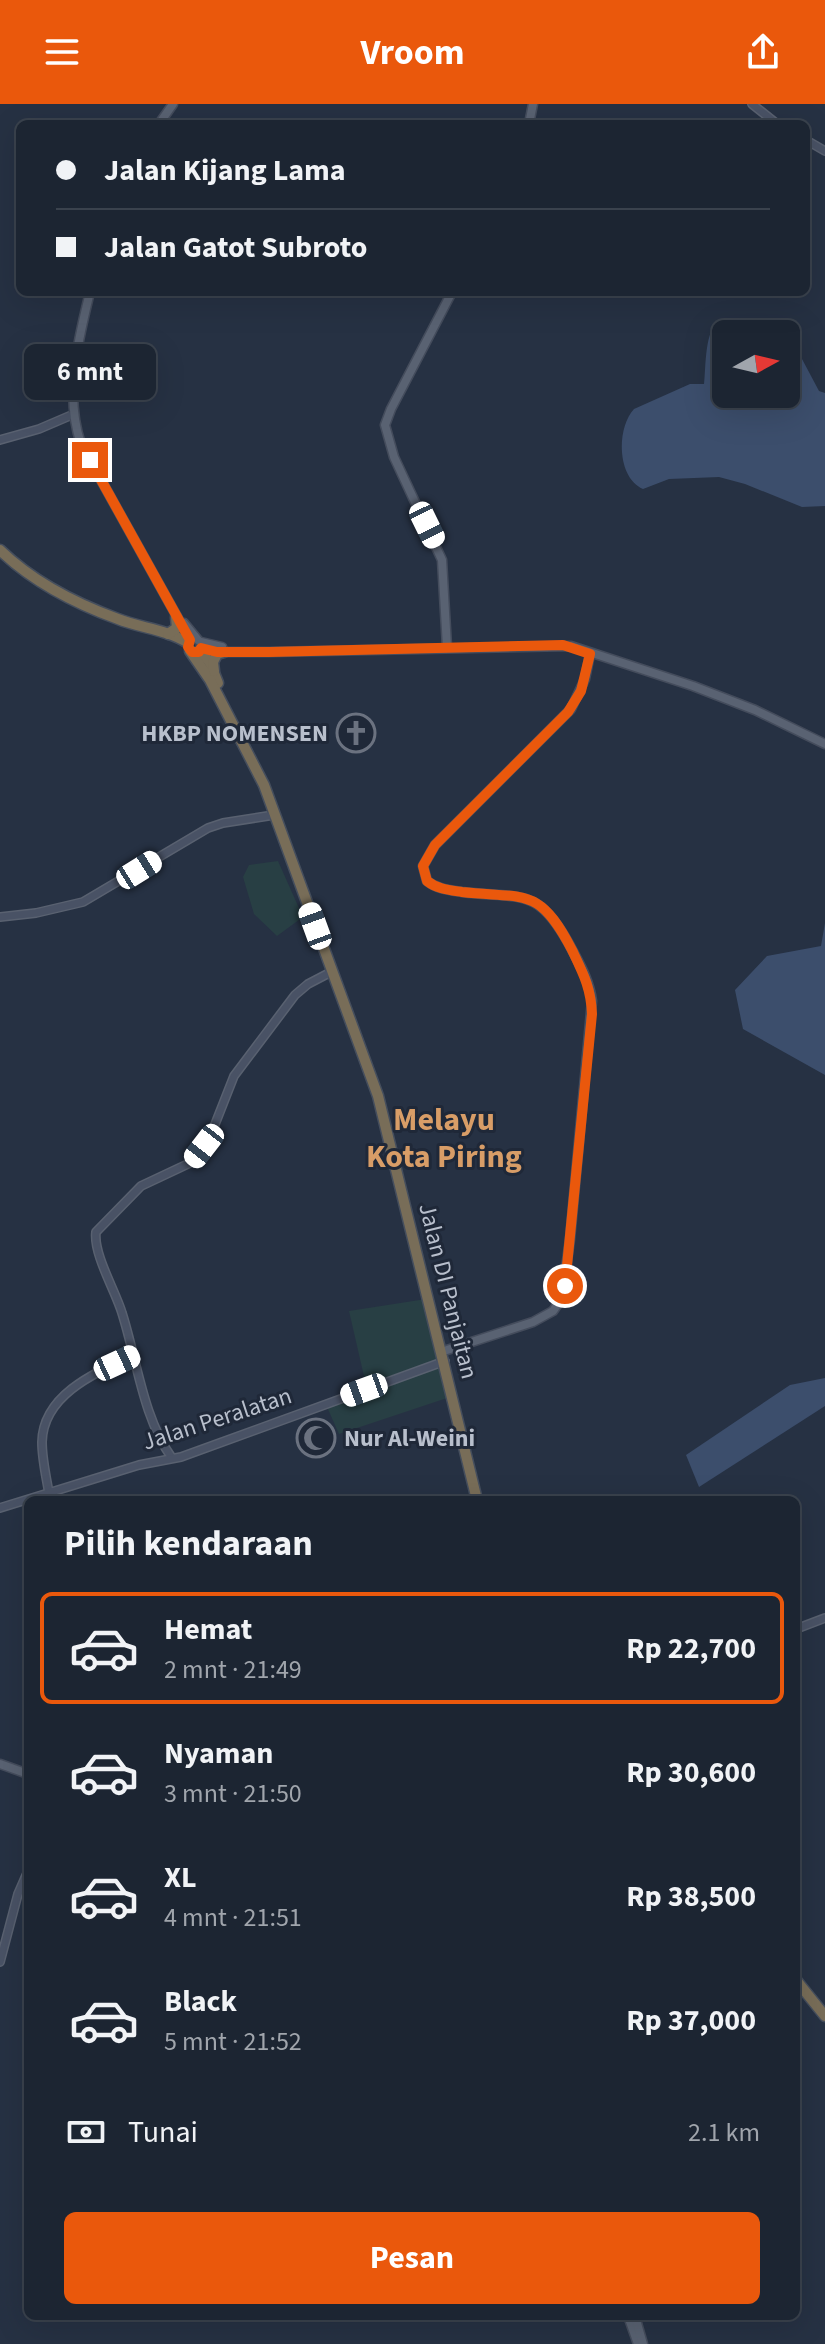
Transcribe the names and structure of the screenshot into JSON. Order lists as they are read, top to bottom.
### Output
{
  "streets": {
    "highway": ["Jalan DI Panjaitan"],
    "street": ["Jalan Peralatan"]
  },
  "crossings": [
    ["Jalan DI Panjaitan", "Jalan Peralatan"]
  ],
  "districts": ["Melayu Kota Piring"],
  "places": {
    "church": ["HKBP NOMENSEN"],
    "mosque": ["Nur Al-Weini"]
  },
  "north": "right",
  "page": {
    "header": "Vroom",
    "banner": ["Jalan Kijang Lama", "Jalan Gatot Subroto"],
    "bubble": "6 mnt",
    "heading": "Pilih kendaraan",
    "list": [
      {
        "name": "Hemat",
        "note": "2 mnt · 21:49",
        "value": "Rp 22,700"
      },
      {
        "name": "Nyaman",
        "note": "3 mnt · 21:50",
        "value": "Rp 30,600"
      },
      {
        "name": "XL",
        "note": "4 mnt · 21:51",
        "value": "Rp 38,500"
      },
      {
        "name": "Black",
        "note": "5 mnt · 21:52",
        "value": "Rp 37,000"
      }
    ],
    "pay": ["Tunai", "2.1 km"],
    "buttons": "Pesan"
  }
}
